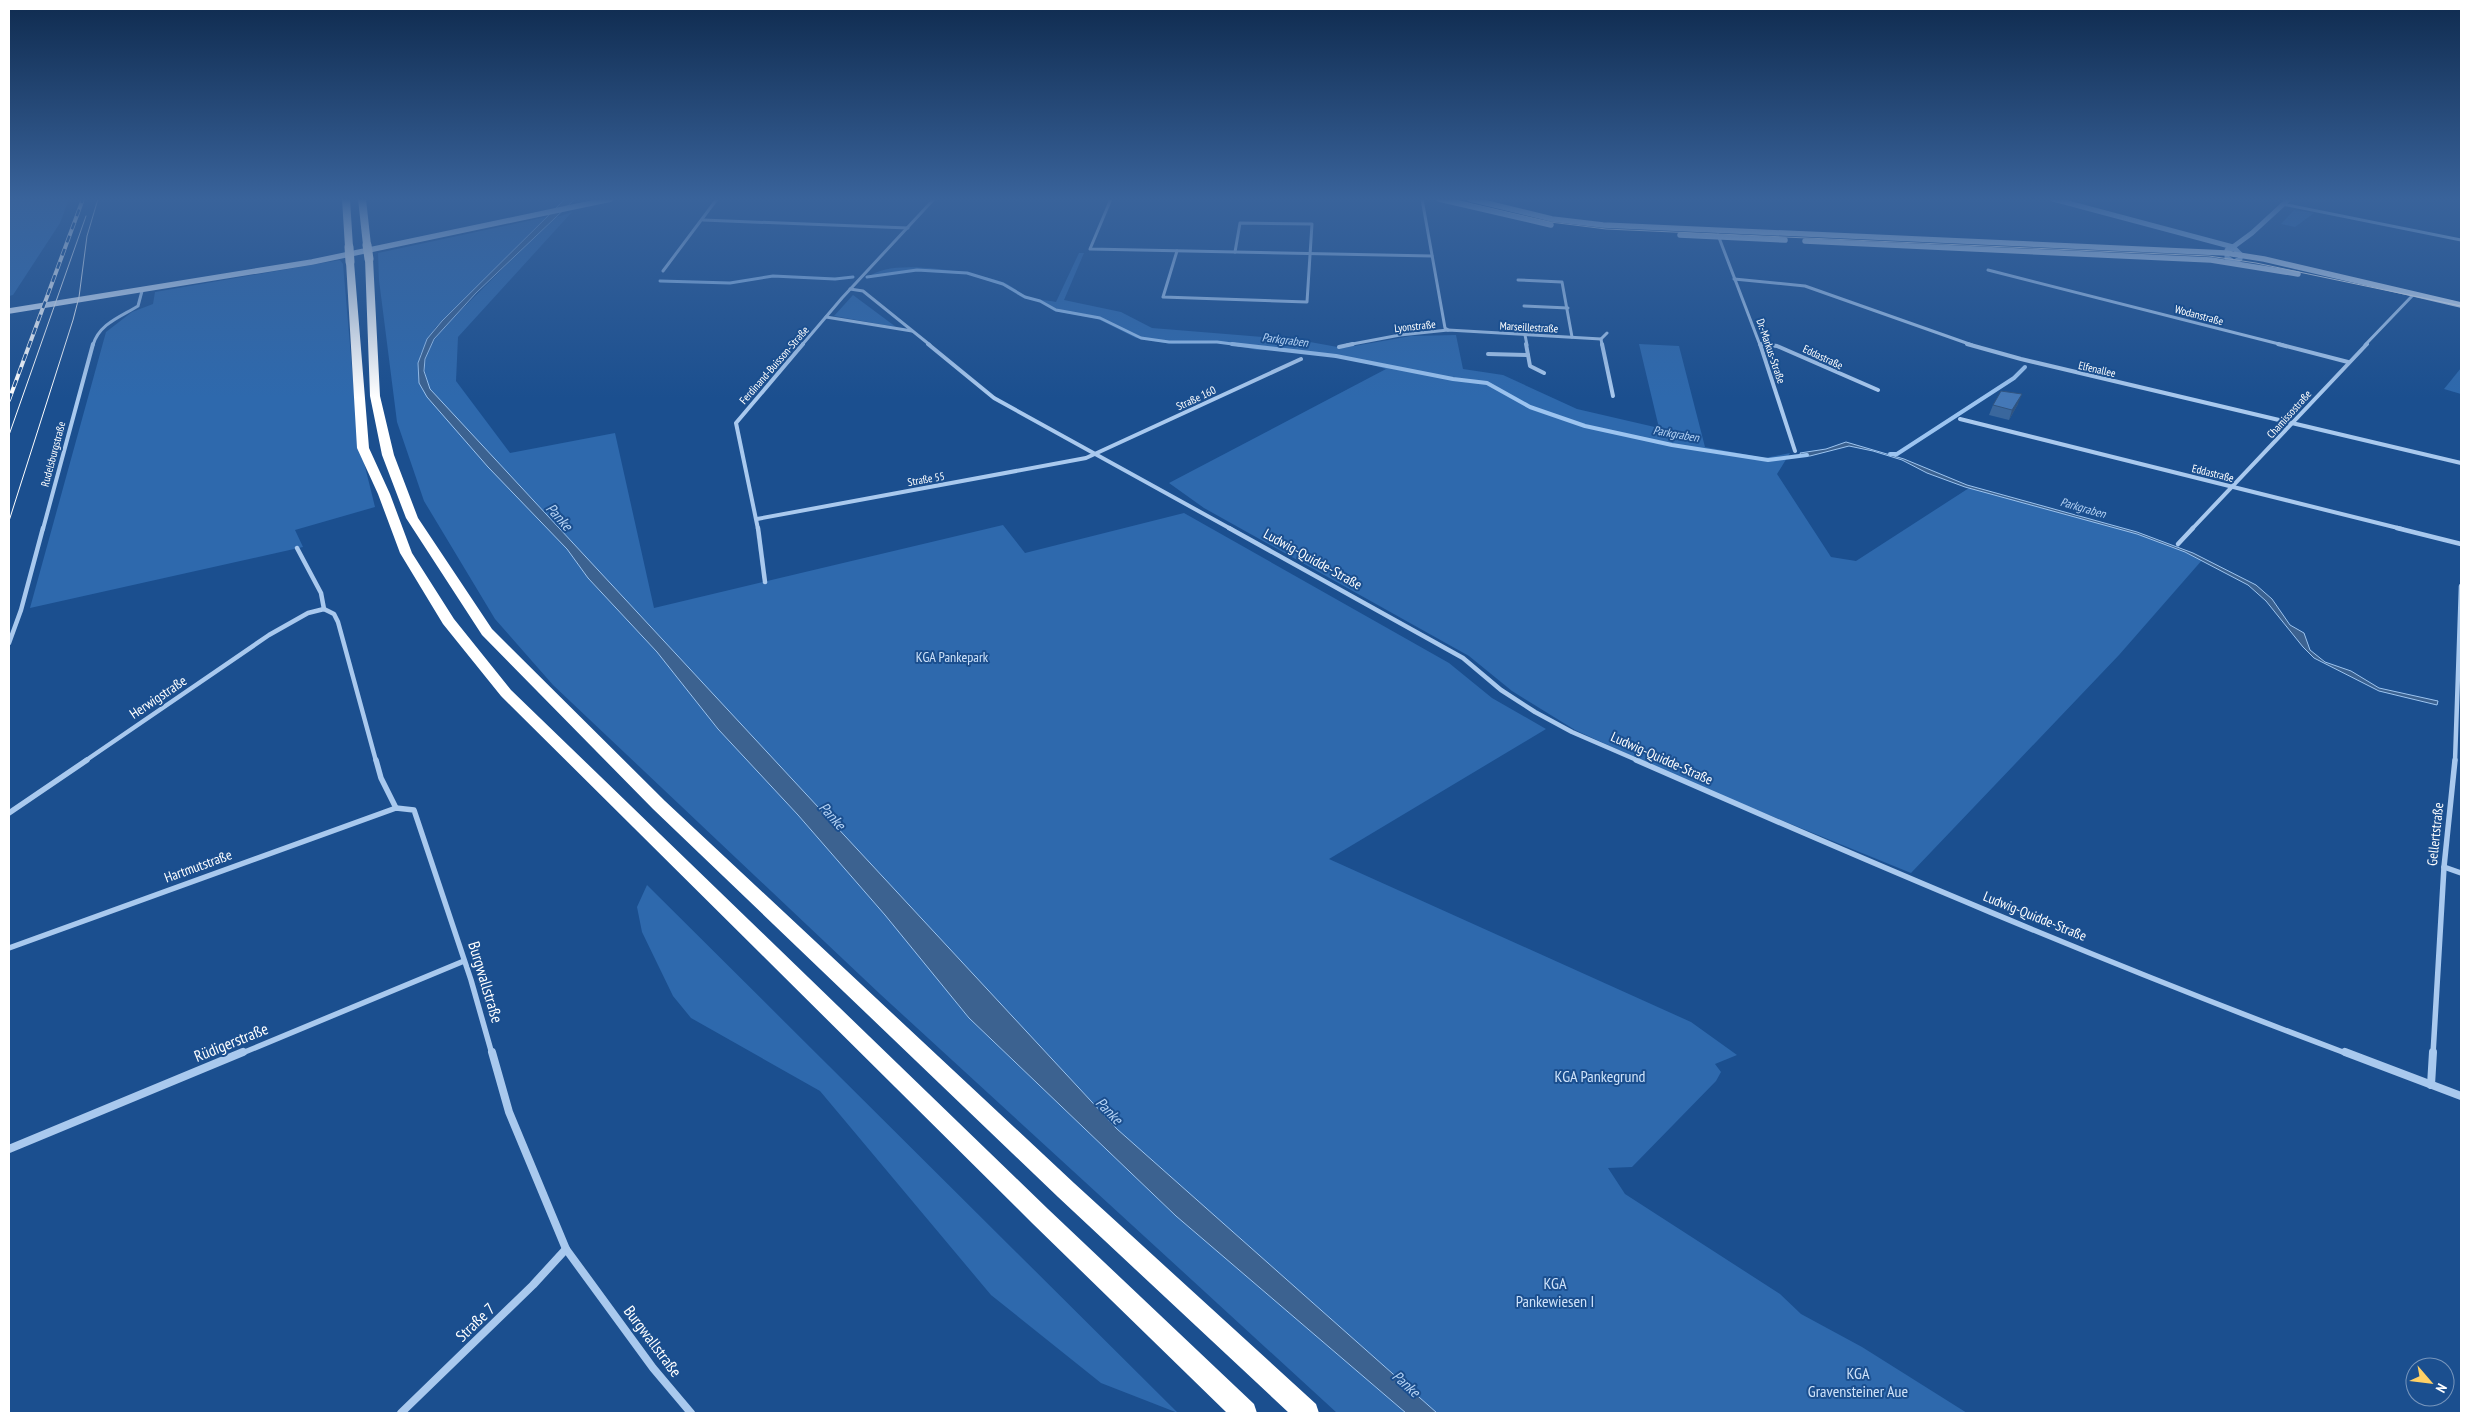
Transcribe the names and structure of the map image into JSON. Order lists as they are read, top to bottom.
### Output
{
  "streets": {
    "street": [
      "Wodanstraße",
      "Lyonstraße",
      "Marseillestraße",
      "Dr.-Markus-Straße",
      "Eddastraße",
      "Ferdinand-Buisson-Straße",
      "Elfenallee",
      "Straße 160",
      "Chamissostraße",
      "Rudelsburgstraße",
      "Straße 55",
      "Ludwig-Quidde-Straße",
      "Herwigstraße",
      "Gellertstraße",
      "Hartmutstraße",
      "Burgwallstraße",
      "Rüdigerstraße",
      "Straße 7"
    ]
  },
  "crossings": [
    ["Wodanstraße", "Chamissostraße"],
    ["Lyonstraße", "Marseillestraße"],
    ["Dr.-Markus-Straße", "Eddastraße"],
    ["Dr.-Markus-Straße", "Elfenallee"],
    ["Eddastraße", "Chamissostraße"],
    ["Ferdinand-Buisson-Straße", "Straße 55"],
    ["Ferdinand-Buisson-Straße", "Ludwig-Quidde-Straße"],
    ["Elfenallee", "Chamissostraße"],
    ["Straße 160", "Straße 55"],
    ["Straße 160", "Ludwig-Quidde-Straße"],
    ["Straße 55", "Ludwig-Quidde-Straße"],
    ["Ludwig-Quidde-Straße", "Gellertstraße"],
    ["Hartmutstraße", "Burgwallstraße"],
    ["Burgwallstraße", "Rüdigerstraße"],
    ["Burgwallstraße", "Straße 7"]
  ],
  "water": ["Parkgraben", "Panke"],
  "parks": [
    "KGA Pankepark",
    "KGA Pankegrund",
    "KGA Pankewiesen I",
    "KGA Gravensteiner Aue"
  ],
  "north": "bottom right"
}
